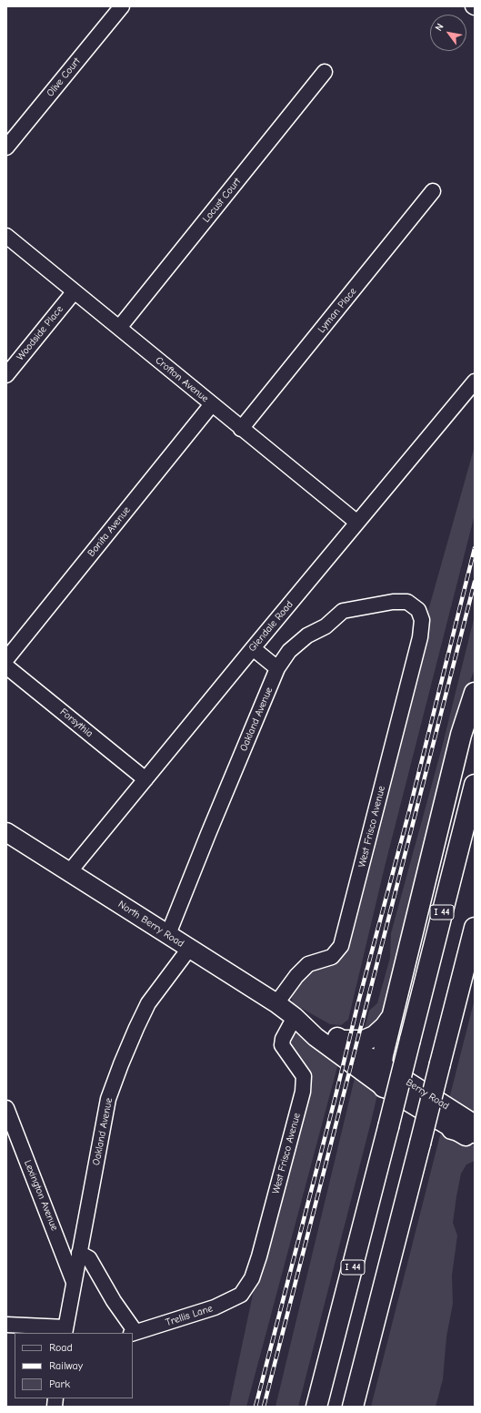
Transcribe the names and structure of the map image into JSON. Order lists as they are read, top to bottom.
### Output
{
  "streets": {
    "highway": ["I 44"],
    "main road": ["North Berry Road", "Berry Road"],
    "street": [
      "Olive Court",
      "Locust Court",
      "Lyman Place",
      "Woodside Place",
      "Crofton Avenue",
      "Bonita Avenue",
      "Glendale Road",
      "Oakland Avenue",
      "Forsythia",
      "West Frisco Avenue",
      "Lexington Avenue",
      "Trellis Lane"
    ]
  },
  "crossings": [
    ["Locust Court", "Crofton Avenue"],
    ["Lyman Place", "Crofton Avenue"],
    ["Woodside Place", "Crofton Avenue"],
    ["Crofton Avenue", "Bonita Avenue"],
    ["Crofton Avenue", "Glendale Road"],
    ["Glendale Road", "Forsythia"],
    ["Glendale Road", "North Berry Road"],
    ["Oakland Avenue", "West Frisco Avenue"],
    ["Oakland Avenue", "North Berry Road"],
    ["Oakland Avenue", "Lexington Avenue"],
    ["Oakland Avenue", "Trellis Lane"],
    ["West Frisco Avenue", "North Berry Road"],
    ["West Frisco Avenue", "Trellis Lane"],
    ["North Berry Road", "Berry Road"]
  ],
  "legend": ["Road", "Railway", "Park"],
  "north": "top left"
}
